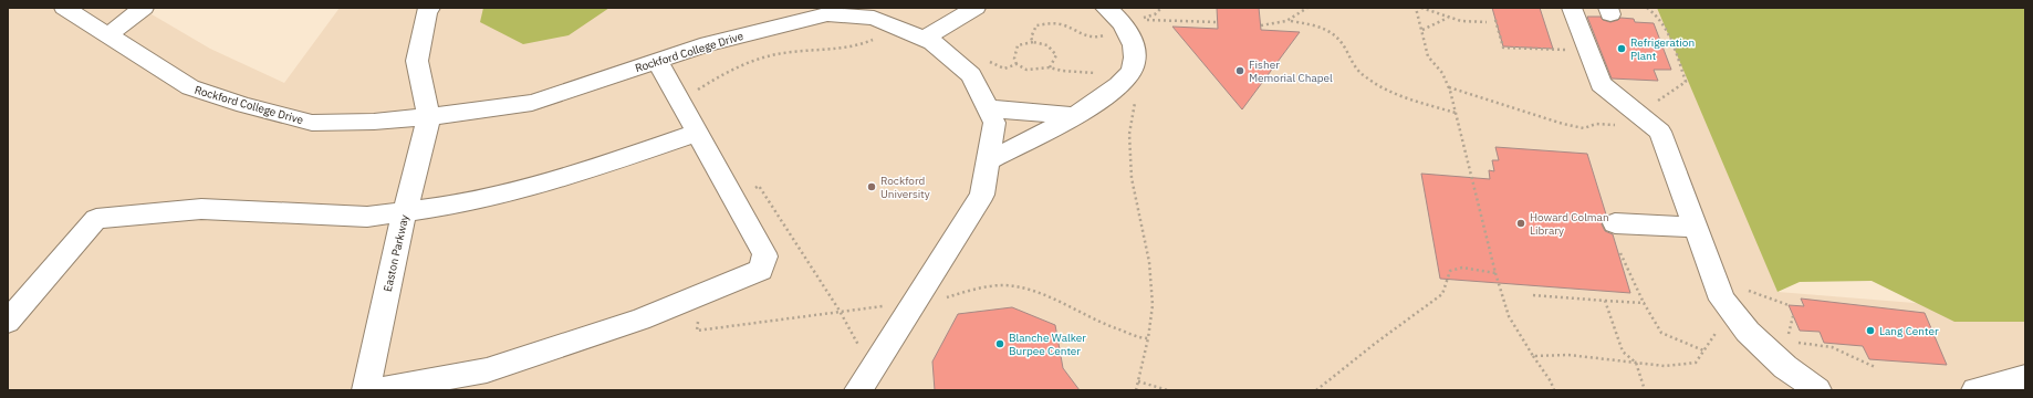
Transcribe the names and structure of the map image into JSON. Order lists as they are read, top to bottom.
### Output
{
  "streets": {
    "street": ["Rockford College Drive", "Easton Parkway"]
  },
  "crossings": [
    ["Rockford College Drive", "Easton Parkway"]
  ],
  "places": [
    "Refrigeration Plant",
    "Fisher Memorial Chapel",
    "Rockford University",
    "Howard Colman Library",
    "Lang Center",
    "Blanche Walker Burpee Center"
  ]
}
